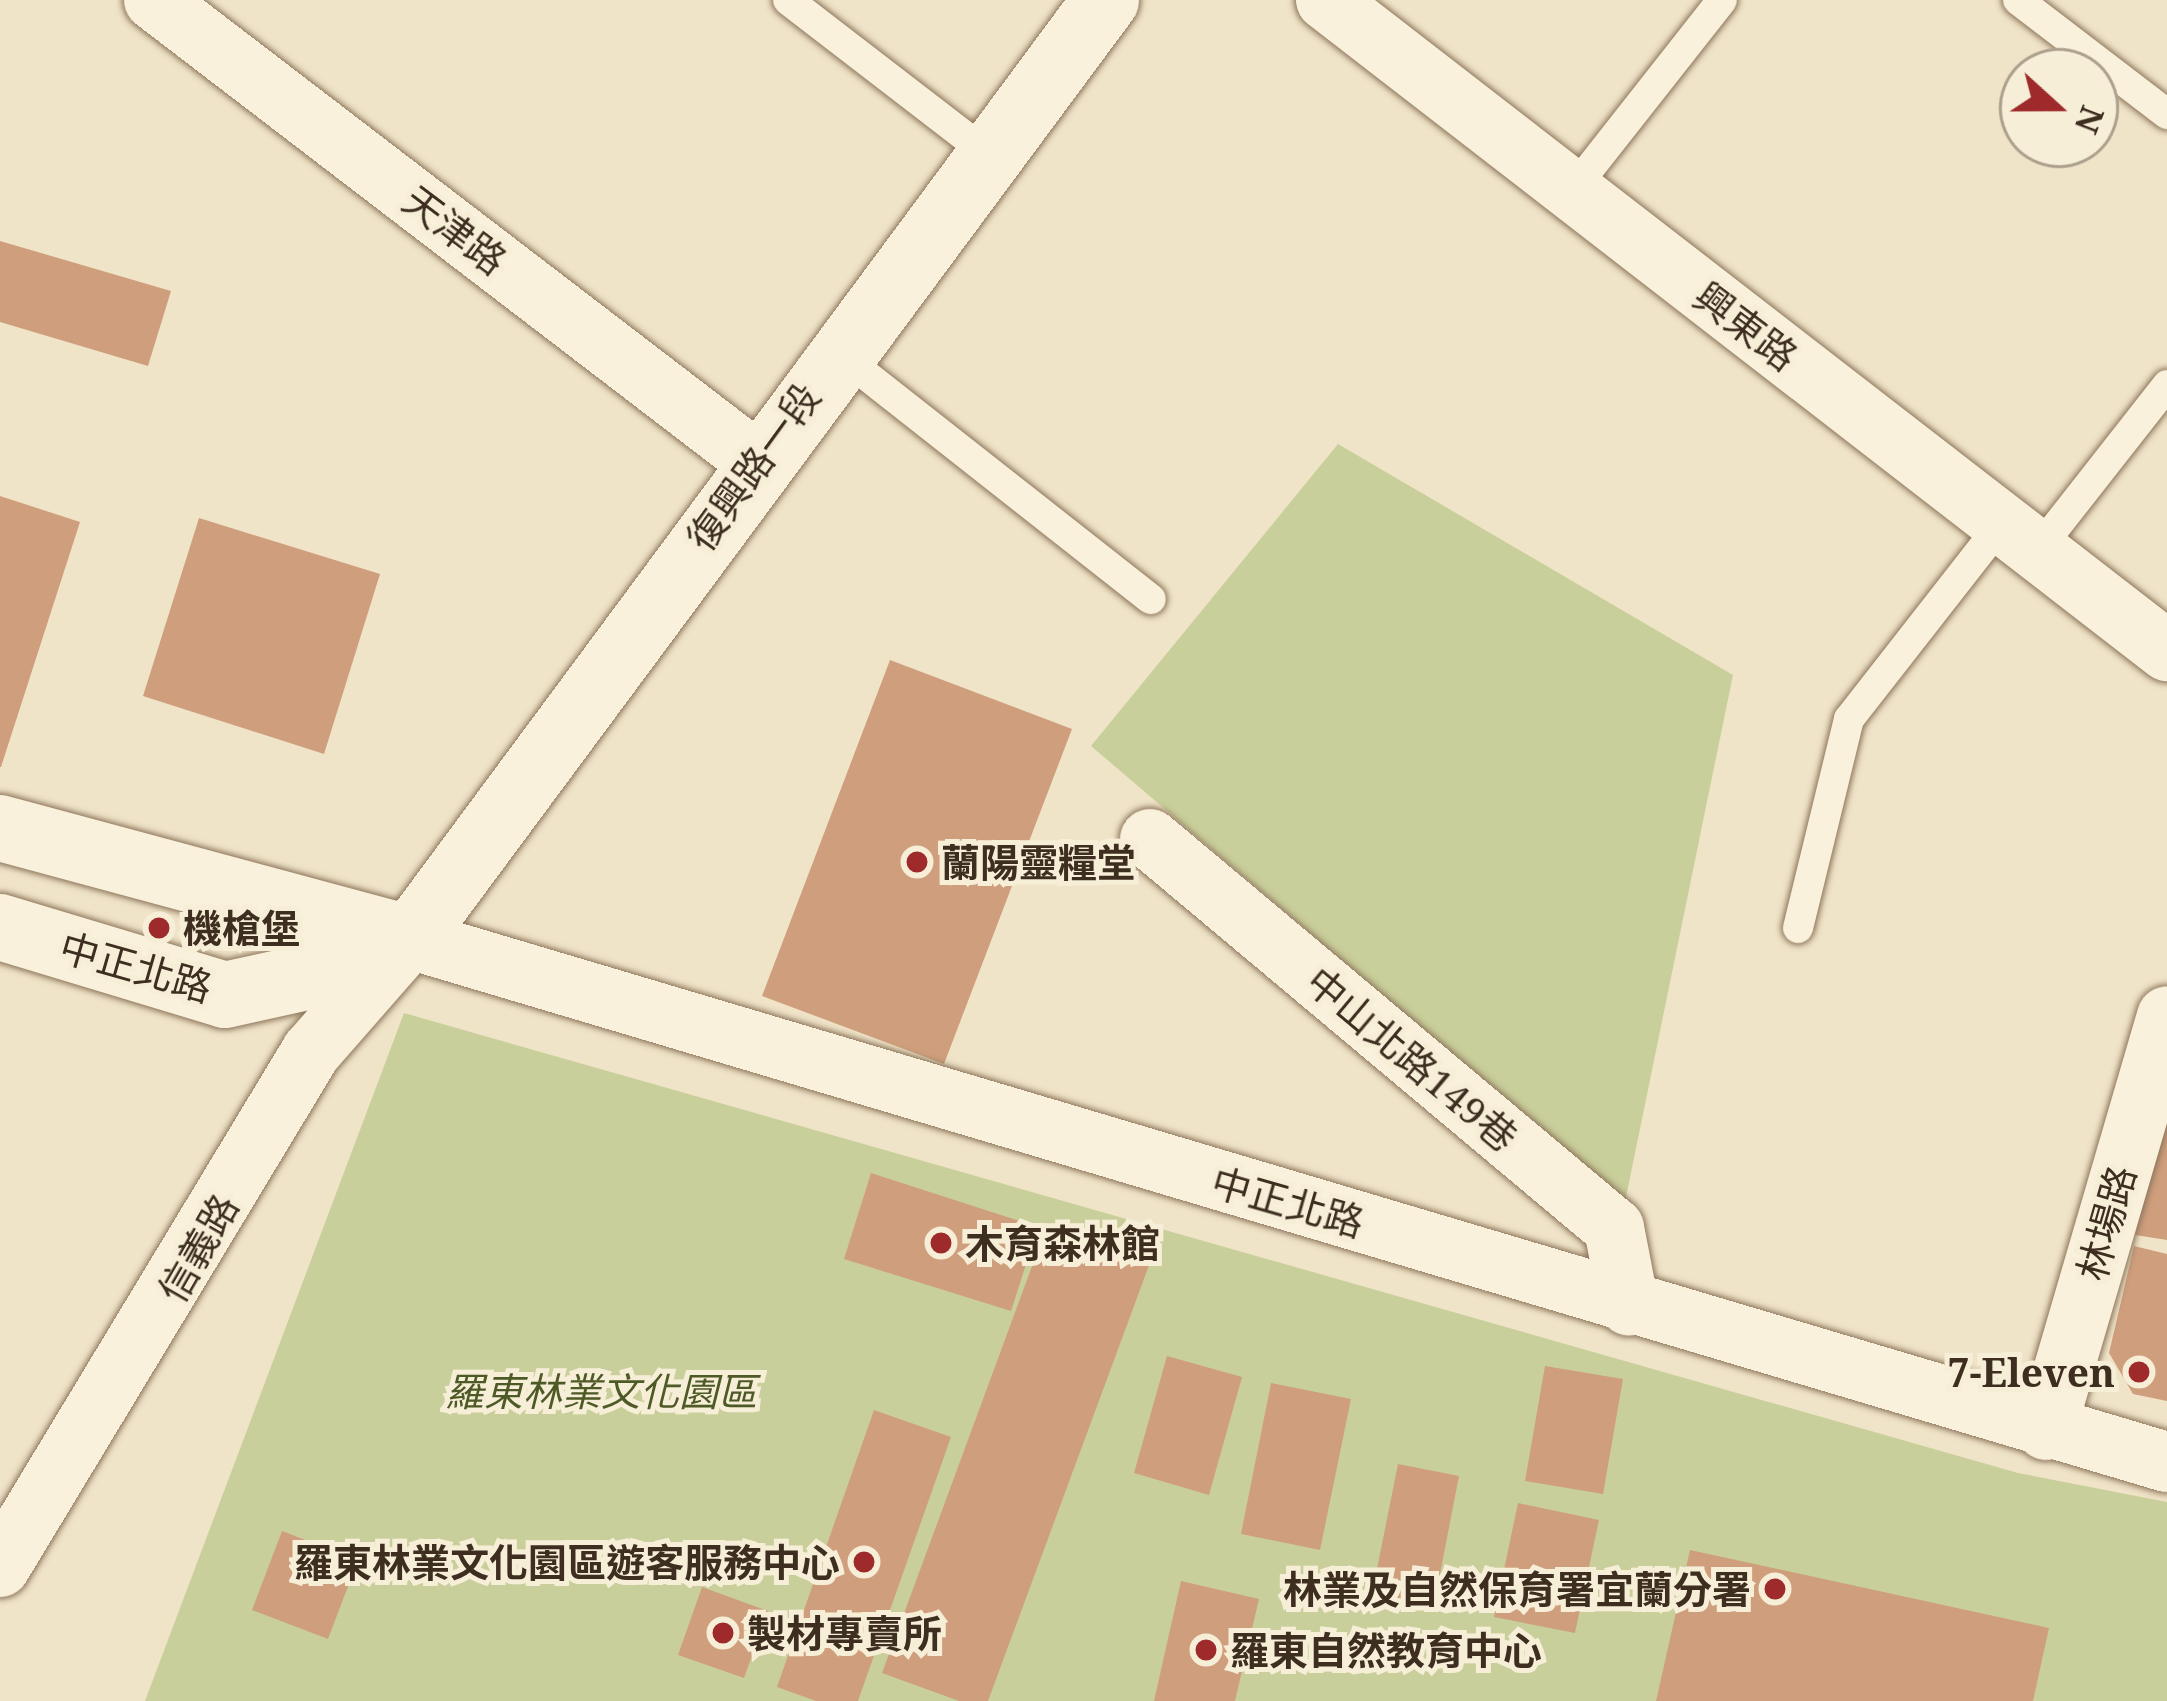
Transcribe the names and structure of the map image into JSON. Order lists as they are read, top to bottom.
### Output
{
  "streets": {
    "main road": ["復興路一段", "中正北路"],
    "street": [
      "天津路",
      "興東路",
      "中山北路149巷",
      "林場路",
      "信義路"
    ]
  },
  "crossings": [
    ["天津路", "復興路一段"],
    ["復興路一段", "中正北路"],
    ["復興路一段", "信義路"],
    ["中正北路", "中山北路149巷"],
    ["中正北路", "林場路"],
    ["中正北路", "信義路"]
  ],
  "parks": ["羅東林業文化園區"],
  "places": [
    "蘭陽靈糧堂",
    "機槍堡",
    "木育森林館",
    "7-Eleven",
    "羅東林業文化園區遊客服務中心",
    "林業及自然保育署宜蘭分署",
    "製材專賣所",
    "羅東自然教育中心"
  ],
  "north": "right"
}
